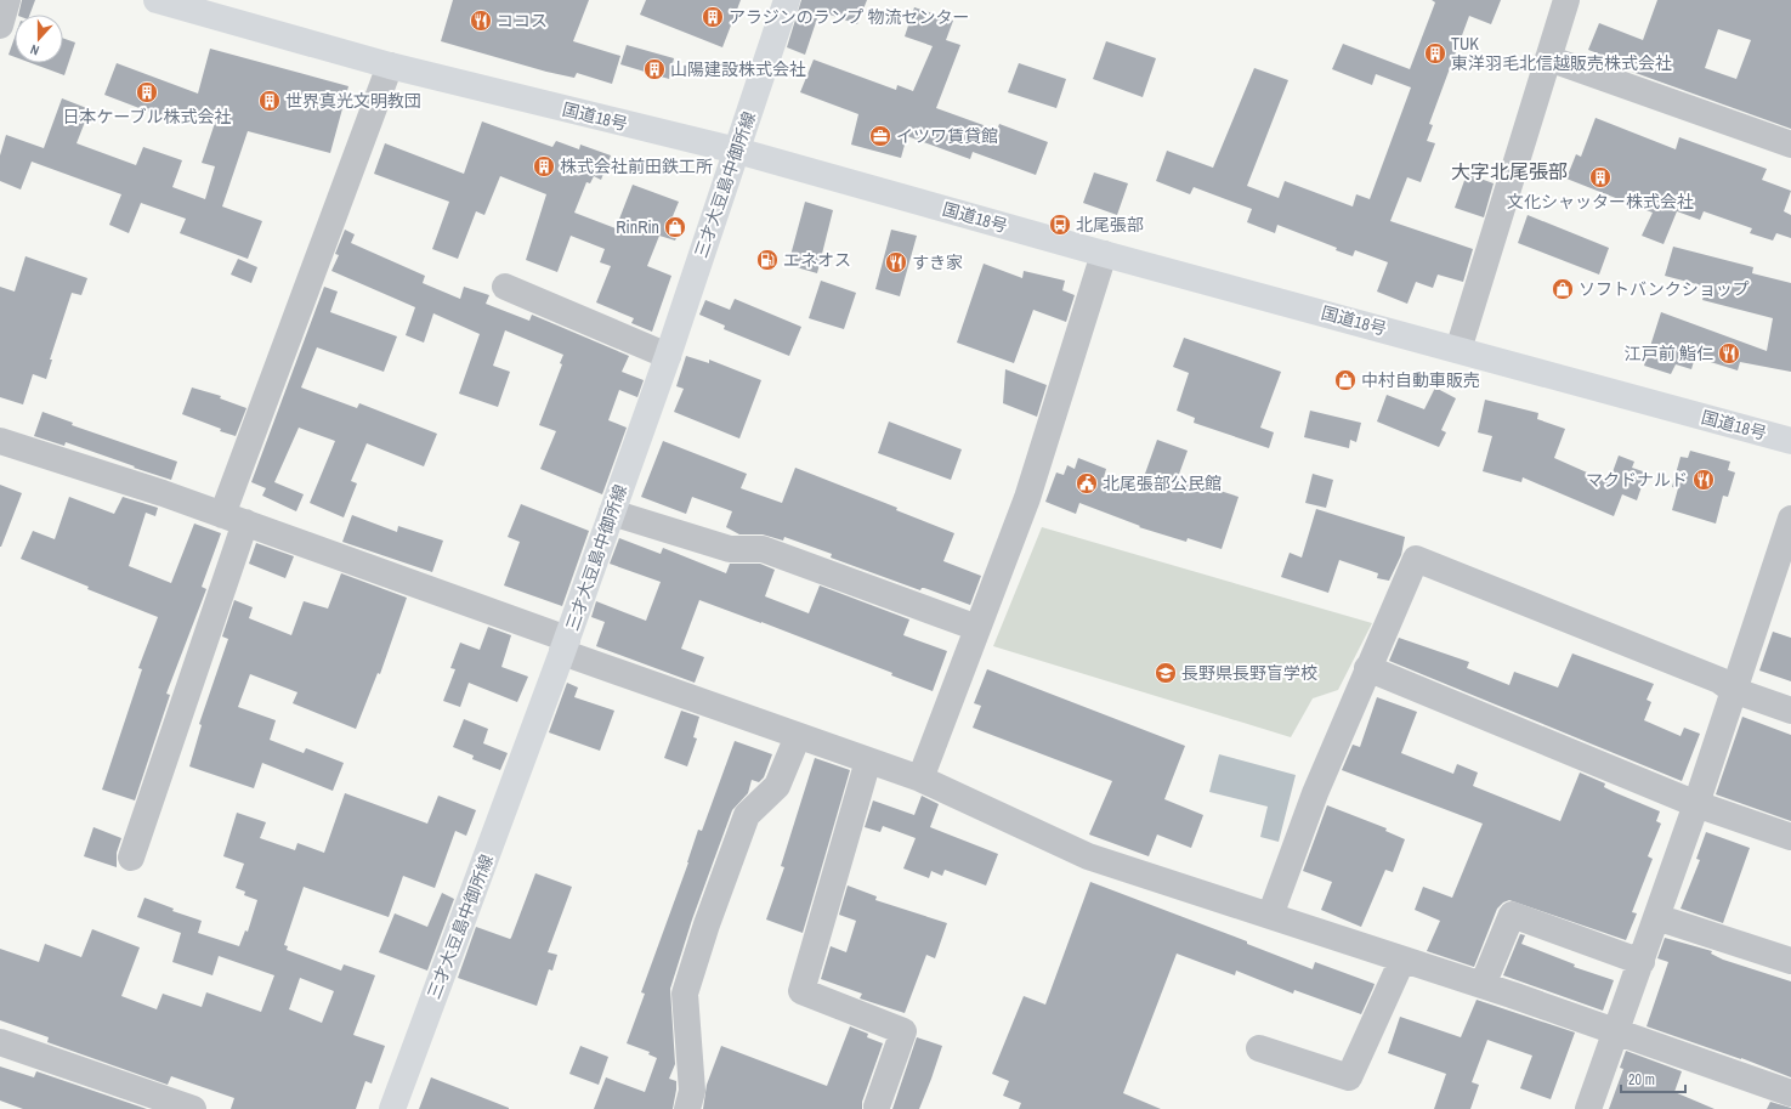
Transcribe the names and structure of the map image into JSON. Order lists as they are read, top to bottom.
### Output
{
  "streets": {
    "main road": ["国道18号", "三才大豆島中御所線"]
  },
  "crossings": [
    ["国道18号", "三才大豆島中御所線"]
  ],
  "districts": ["大字北尾張部"],
  "places": {
    "building": [
      "アラジンのランプ 物流センター",
      "TUK 東洋羽毛北信越販売株式会社",
      "山陽建設株式会社",
      "日本ケーブル株式会社",
      "世界真光文明教団",
      "株式会社前田鉄工所",
      "文化シャッター株式会社"
    ],
    "restaurant": [
      "ココス",
      "すき家",
      "江戸前 鮨仁",
      "マクドナルド"
    ],
    "office": ["イツワ賃貸館"],
    "bus stop": ["北尾張部"],
    "shop": ["RinRin", "ソフトバンクショップ", "中村自動車販売"],
    "fuel station": ["エネオス"],
    "public building": ["北尾張部公民館"],
    "school or university": ["長野県長野盲学校"]
  },
  "scale_bar": "20 m",
  "north": "bottom"
}
